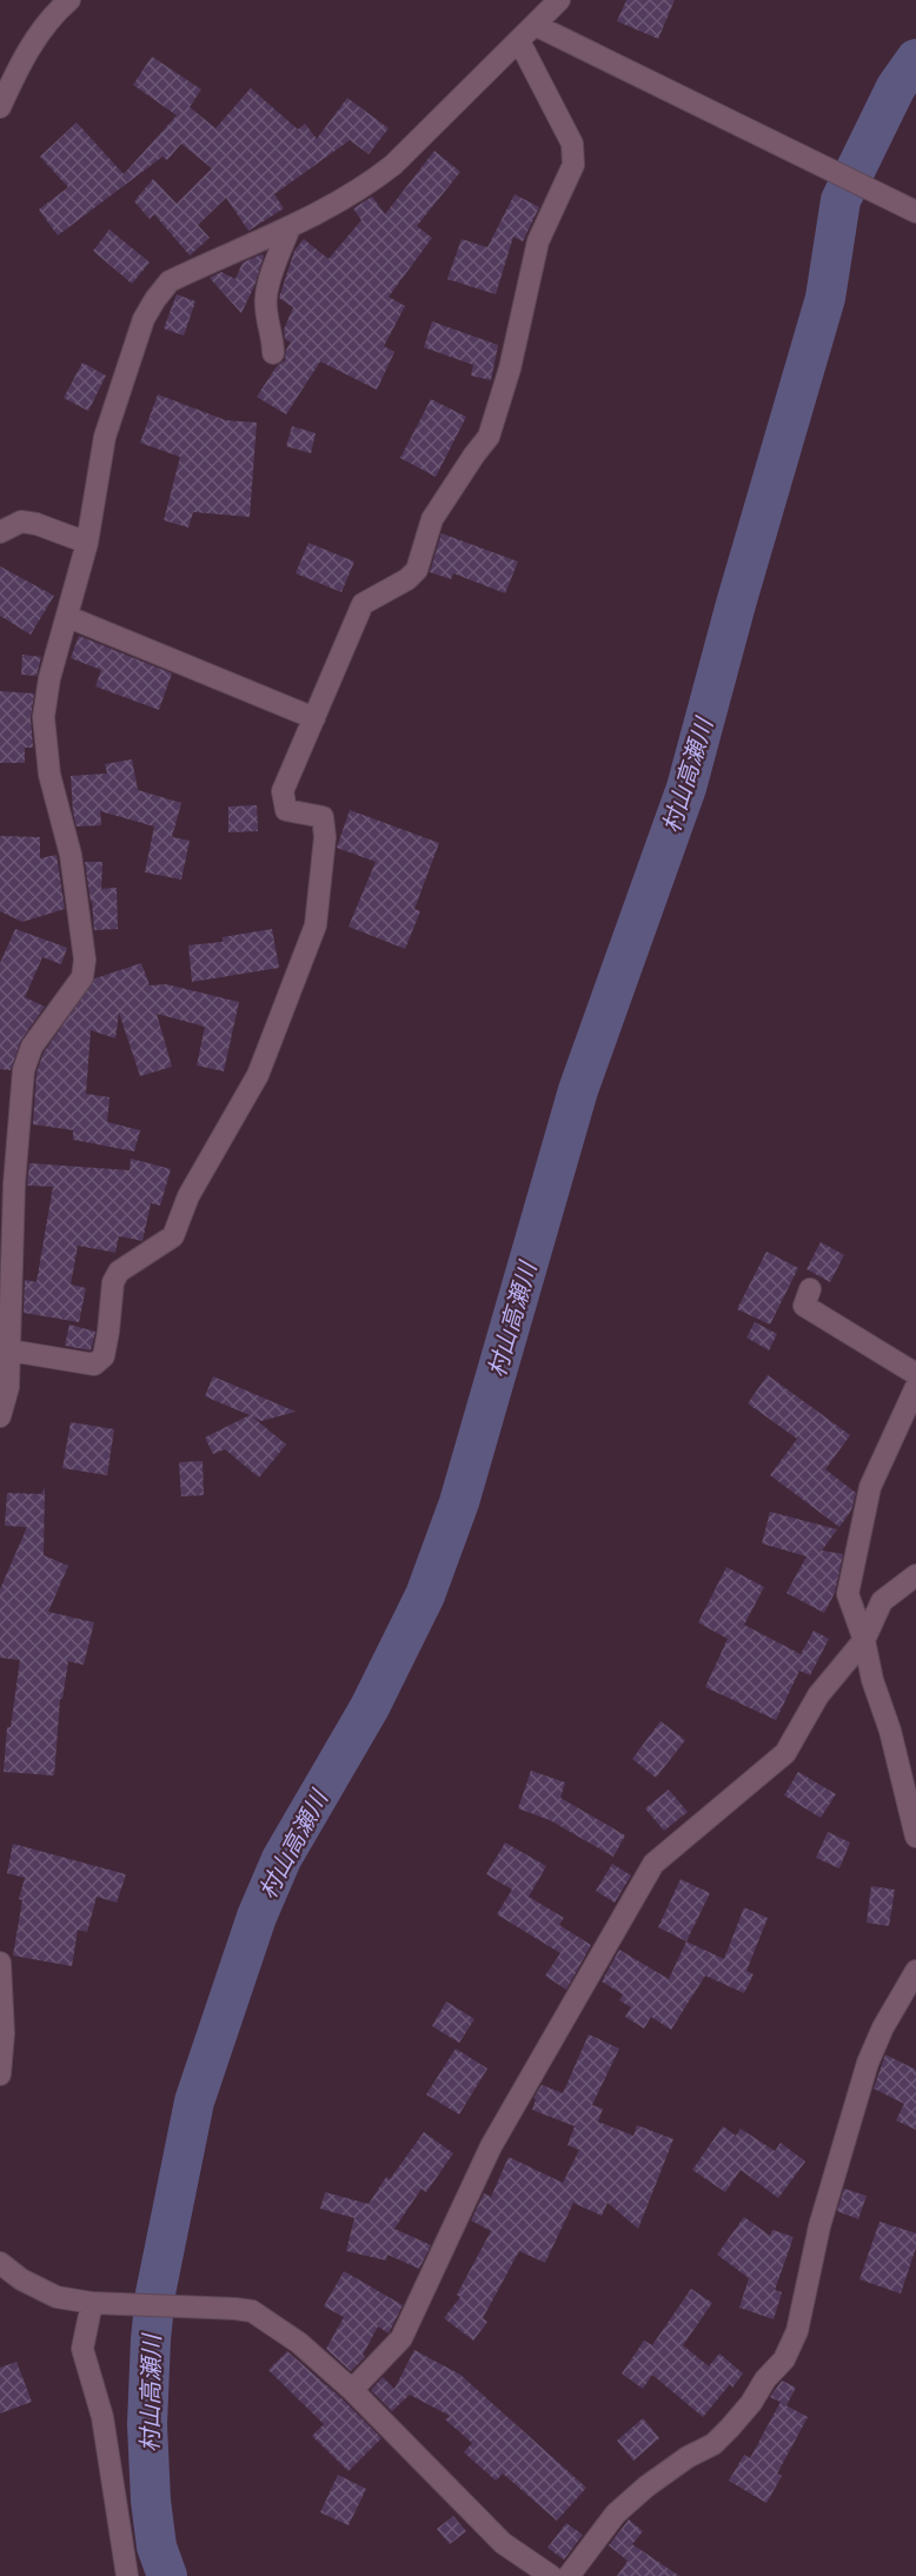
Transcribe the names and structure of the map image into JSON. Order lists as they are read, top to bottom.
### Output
{
  "water": ["村山高瀬川"]
}
